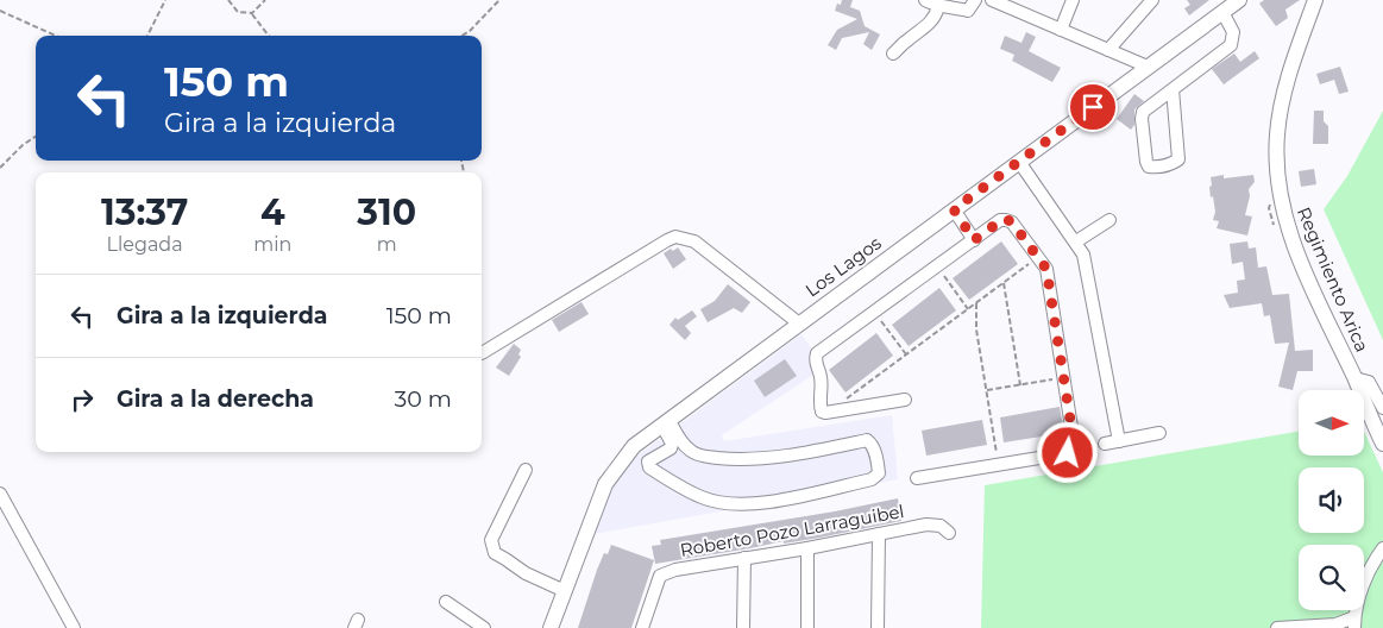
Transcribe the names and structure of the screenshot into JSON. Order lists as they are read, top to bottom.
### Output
{
  "streets": {
    "main road": ["Los Lagos", "Regimiento Arica"],
    "street": ["Roberto Pozo Larraguibel"]
  },
  "north": "right",
  "page": {
    "turn": ["150 m", "Gira a la izquierda"],
    "eta": [
      "13:37",
      "Llegada",
      "4",
      "min",
      "310",
      "m"
    ],
    "list": [
      {
        "name": "Gira a la izquierda",
        "value": "150 m"
      },
      {
        "name": "Gira a la derecha",
        "value": "30 m"
      }
    ]
  }
}
